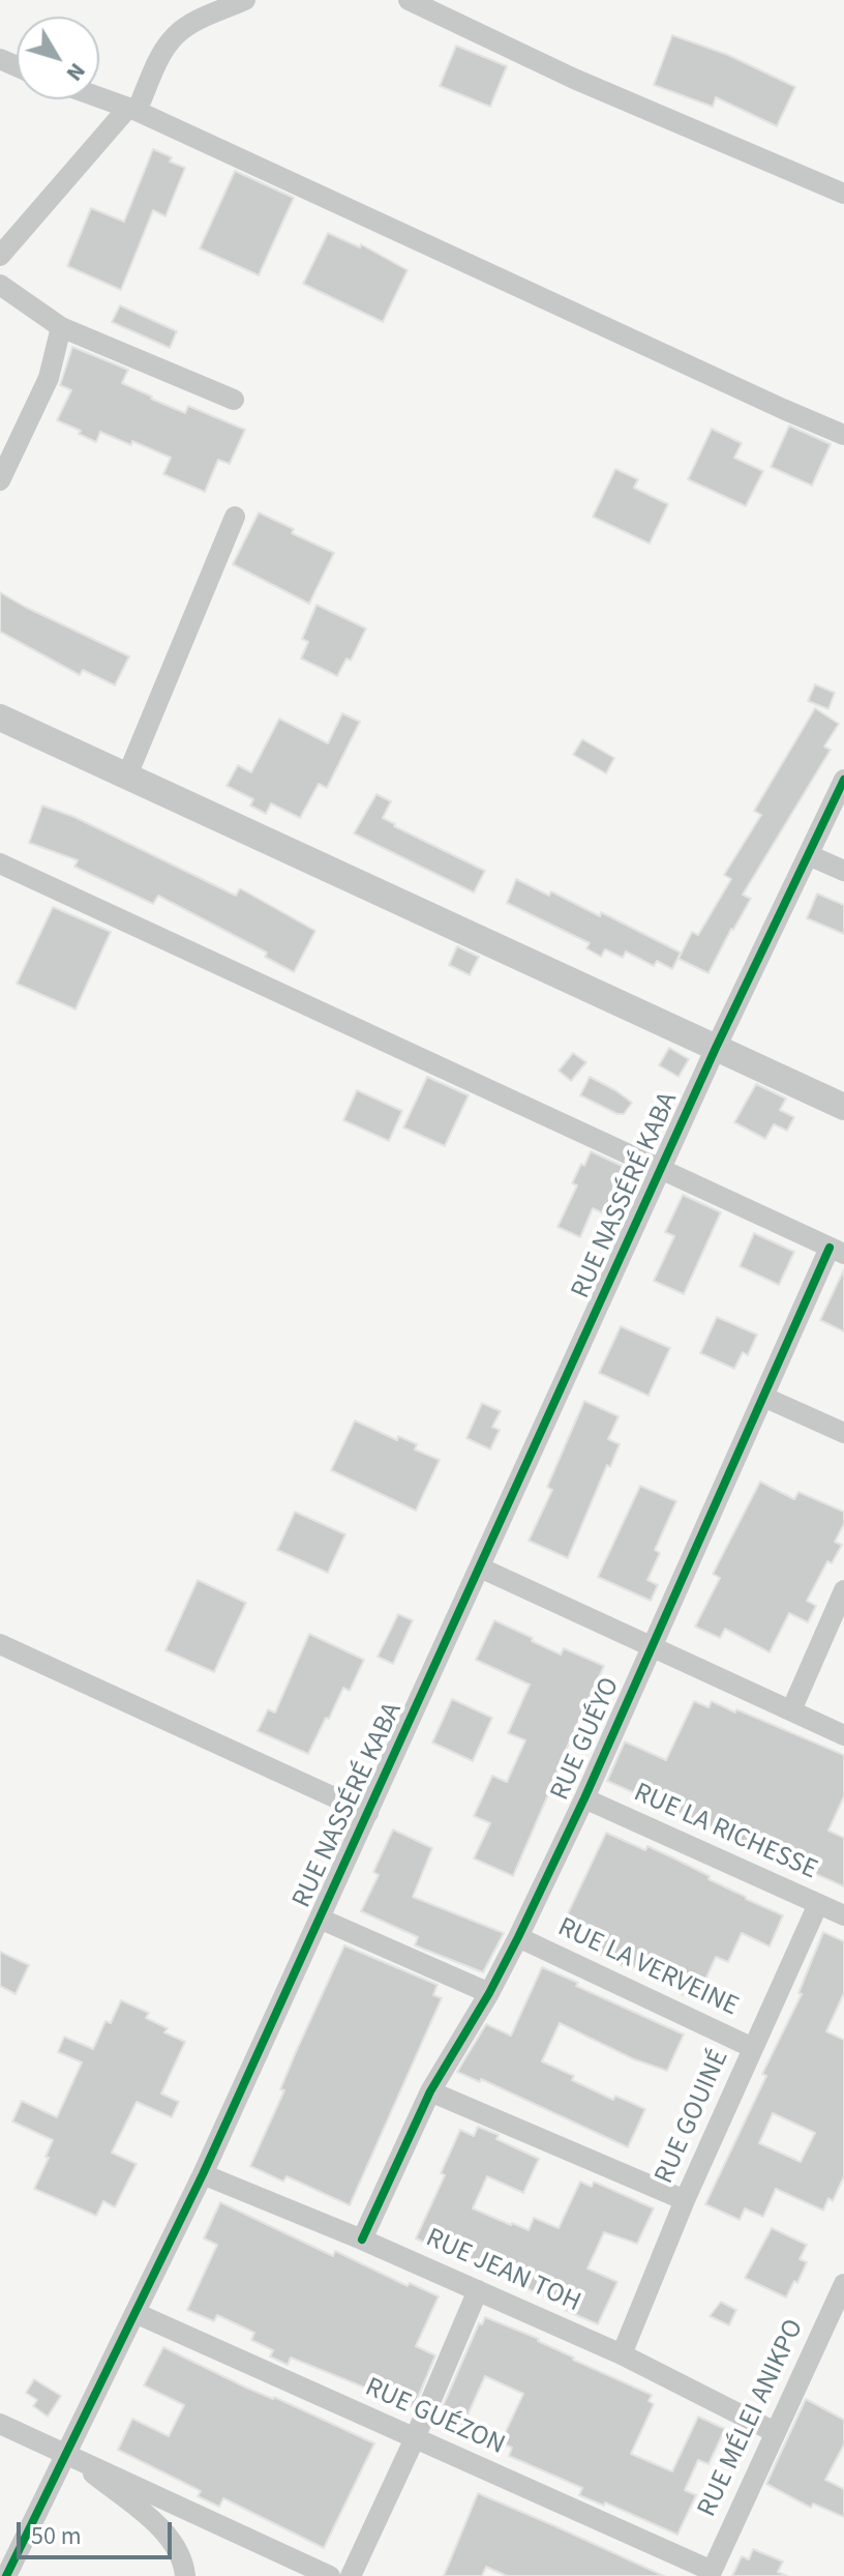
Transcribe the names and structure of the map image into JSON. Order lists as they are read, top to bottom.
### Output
{
  "streets": {
    "street": [
      "RUE NASSÉRÉ KABA",
      "RUE GUÉYO",
      "RUE LA RICHESSE",
      "RUE LA VERVEINE",
      "RUE GOUINÉ",
      "RUE JEAN TOH",
      "RUE GUÉZON",
      "RUE MÉLEI ANIKPO"
    ]
  },
  "crossings": [
    ["RUE NASSÉRÉ KABA", "RUE JEAN TOH"],
    ["RUE NASSÉRÉ KABA", "RUE GUÉZON"],
    ["RUE GUÉYO", "RUE LA RICHESSE"],
    ["RUE GUÉYO", "RUE LA VERVEINE"],
    ["RUE GUÉYO", "RUE JEAN TOH"],
    ["RUE LA RICHESSE", "RUE GOUINÉ"],
    ["RUE LA VERVEINE", "RUE GOUINÉ"],
    ["RUE GOUINÉ", "RUE JEAN TOH"],
    ["RUE JEAN TOH", "RUE MÉLEI ANIKPO"],
    ["RUE GUÉZON", "RUE MÉLEI ANIKPO"]
  ],
  "scale_bar": "50 m",
  "north": "bottom right"
}
